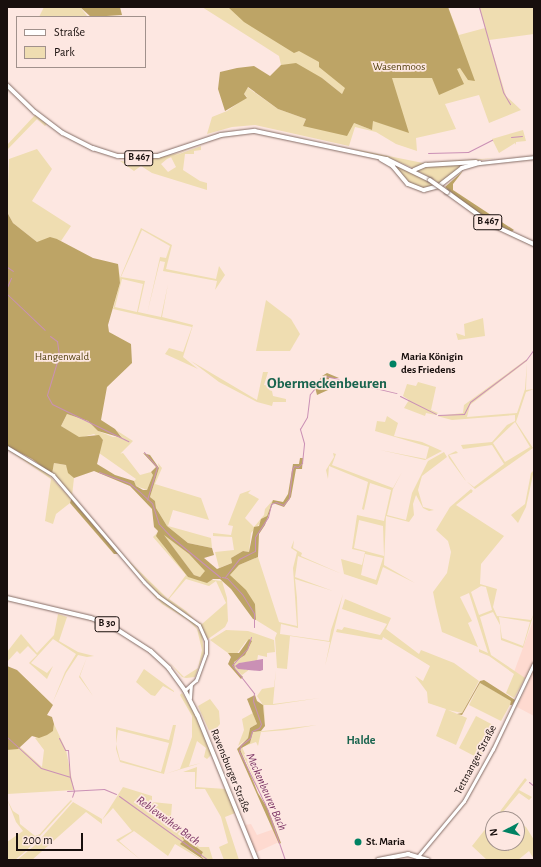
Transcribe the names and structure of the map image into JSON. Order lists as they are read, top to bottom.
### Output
{
  "streets": {
    "main road": ["B 467", "B 30", "Ravensburger Straße"],
    "street": ["Tettnanger Straße"]
  },
  "crossings": [
    ["B 30", "Ravensburger Straße"]
  ],
  "districts": ["Obermeckenbeuren", "Halde"],
  "water": ["Meckenbeurer Bach", "Rebleweiher Bach"],
  "parks": ["Wasenmoos", "Hangenwald"],
  "places": ["Maria Königin des Friedens", "St. Maria"],
  "legend": ["Straße", "Park"],
  "scale_bar": "200 m",
  "north": "left"
}
